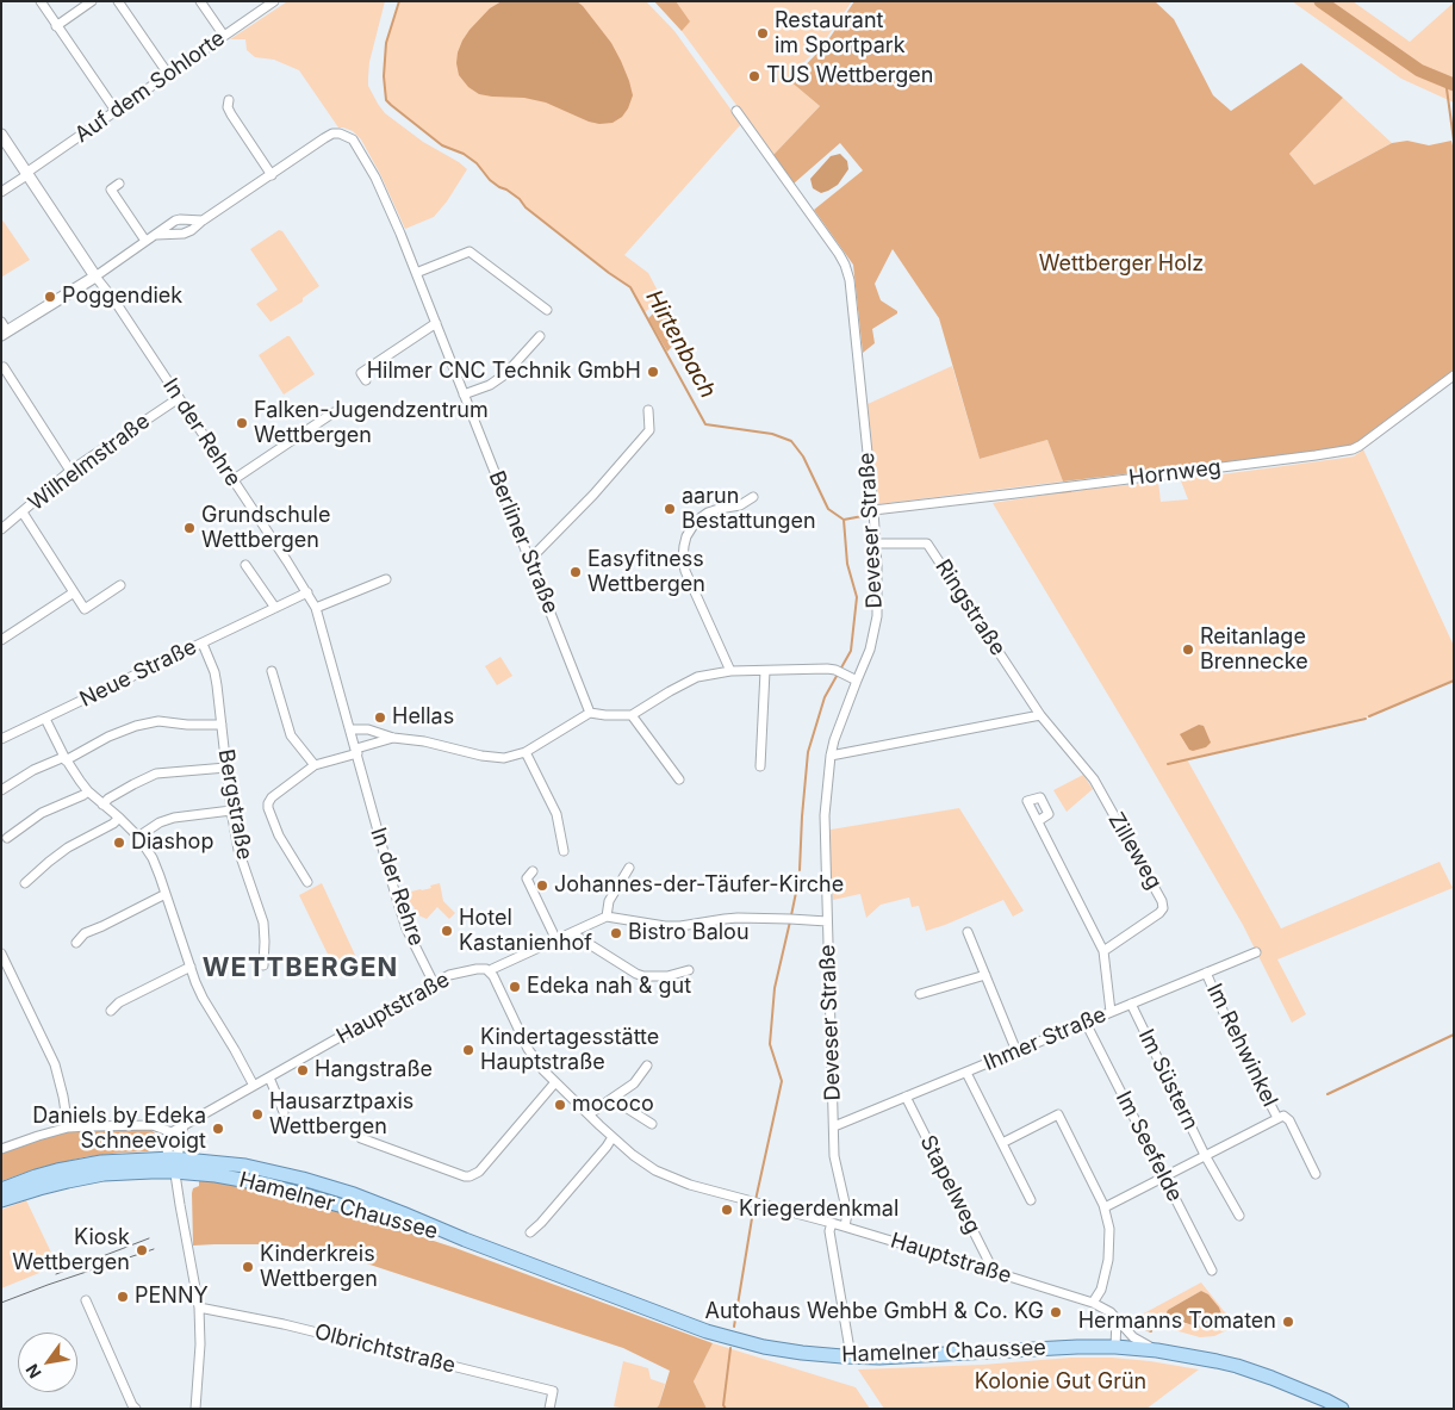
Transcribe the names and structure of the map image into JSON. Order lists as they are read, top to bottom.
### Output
{
  "streets": {
    "main road": ["Hamelner Chaussee"],
    "street": [
      "Auf dem Sohlorte",
      "In der Rehre",
      "Wilhelmstraße",
      "Hornweg",
      "Deveser Straße",
      "Berliner Straße",
      "Ringstraße",
      "Neue Straße",
      "Bergstraße",
      "Zilleweg",
      "Hauptstraße",
      "Ihmer Straße",
      "Im Rehwinkel",
      "Im Süstern",
      "Im Seefelde",
      "Stapelweg",
      "Olbrichtstraße"
    ]
  },
  "crossings": [
    ["Auf dem Sohlorte", "In der Rehre"],
    ["In der Rehre", "Wilhelmstraße"],
    ["In der Rehre", "Neue Straße"],
    ["In der Rehre", "Hauptstraße"],
    ["Hornweg", "Deveser Straße"],
    ["Deveser Straße", "Ringstraße"],
    ["Deveser Straße", "Hauptstraße"],
    ["Deveser Straße", "Ihmer Straße"],
    ["Ringstraße", "Zilleweg"],
    ["Neue Straße", "Bergstraße"],
    ["Hauptstraße", "Stapelweg"],
    ["Hauptstraße", "Hamelner Chaussee"],
    ["Ihmer Straße", "Im Rehwinkel"],
    ["Ihmer Straße", "Im Süstern"],
    ["Ihmer Straße", "Im Seefelde"],
    ["Ihmer Straße", "Stapelweg"]
  ],
  "districts": ["WETTBERGEN"],
  "water": ["Hirtenbach"],
  "parks": ["Wettberger Holz", "Kolonie Gut Grün"],
  "places": [
    "Restaurant im Sportpark",
    "TUS Wettbergen",
    "Poggendiek",
    "Hilmer CNC Technik GmbH",
    "Falken-Jugendzentrum Wettbergen",
    "aarun Bestattungen",
    "Grundschule Wettbergen",
    "Easyfitness Wettbergen",
    "Reitanlage Brennecke",
    "Hellas",
    "Diashop",
    "Johannes-der-Täufer-Kirche",
    "Hotel Kastanienhof",
    "Bistro Balou",
    "Edeka nah & gut",
    "Kindertagesstätte Hauptstraße",
    "Hangstraße",
    "mococo",
    "Hausarztpaxis Wettbergen",
    "Daniels by Edeka Schneevoigt",
    "Kriegerdenkmal",
    "Kiosk Wettbergen",
    "Kinderkreis Wettbergen",
    "PENNY",
    "Autohaus Wehbe GmbH & Co. KG",
    "Hermanns Tomaten"
  ],
  "north": "bottom left"
}
